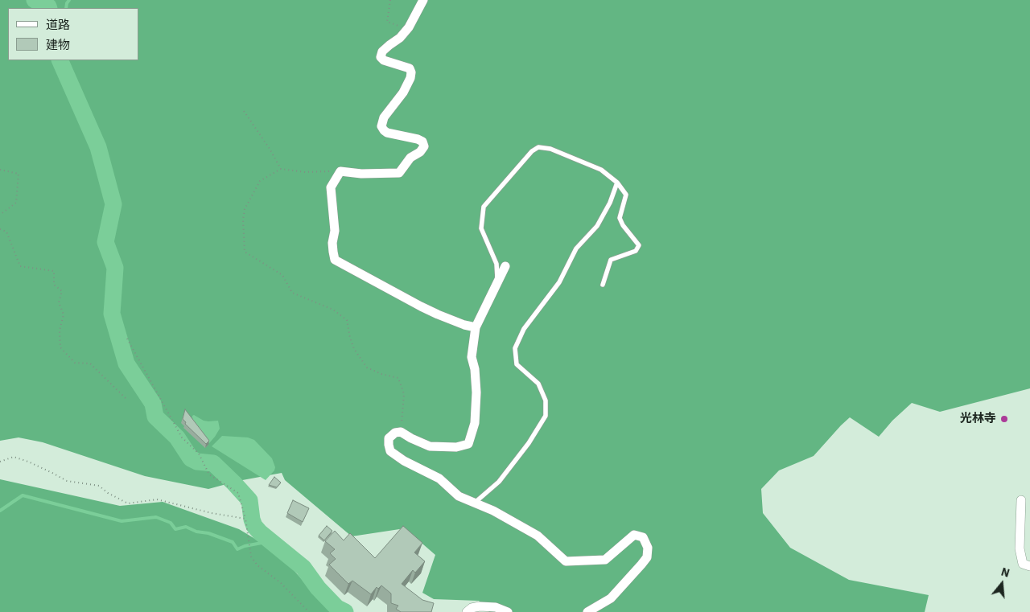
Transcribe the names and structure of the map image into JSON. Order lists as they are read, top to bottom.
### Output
{
  "places": ["光林寺"],
  "legend": ["道路", "建物"],
  "north": "top"
}
